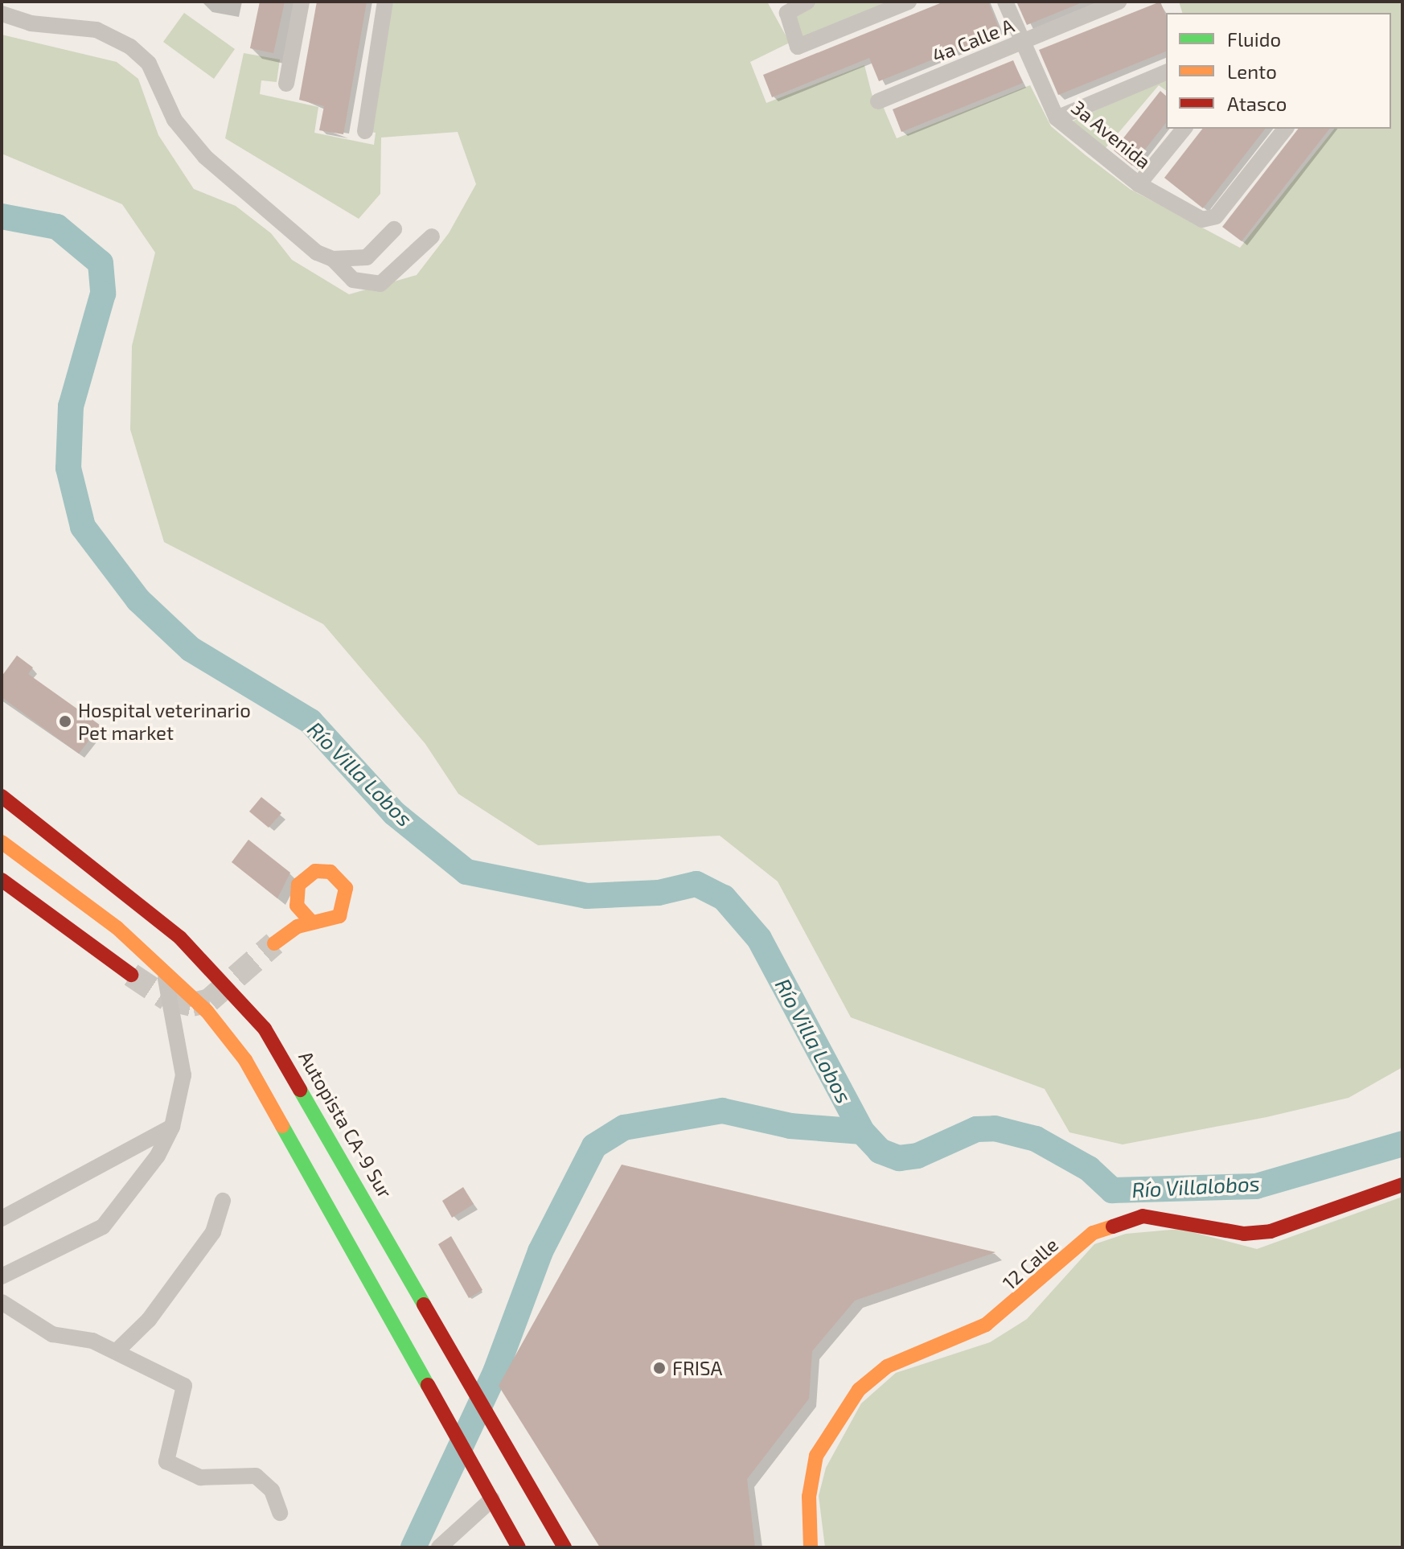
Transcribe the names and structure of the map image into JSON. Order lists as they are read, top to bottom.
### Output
{
  "streets": {
    "main road": ["Autopista CA-9 Sur", "12 Calle"],
    "street": ["4a Calle A", "3a Avenida"]
  },
  "crossings": [
    ["4a Calle A", "3a Avenida"]
  ],
  "water": ["Río Villa Lobos", "Río Villalobos"],
  "places": ["Hospital veterinario Pet market", "FRISA"],
  "legend": ["Fluido", "Lento", "Atasco"]
}
